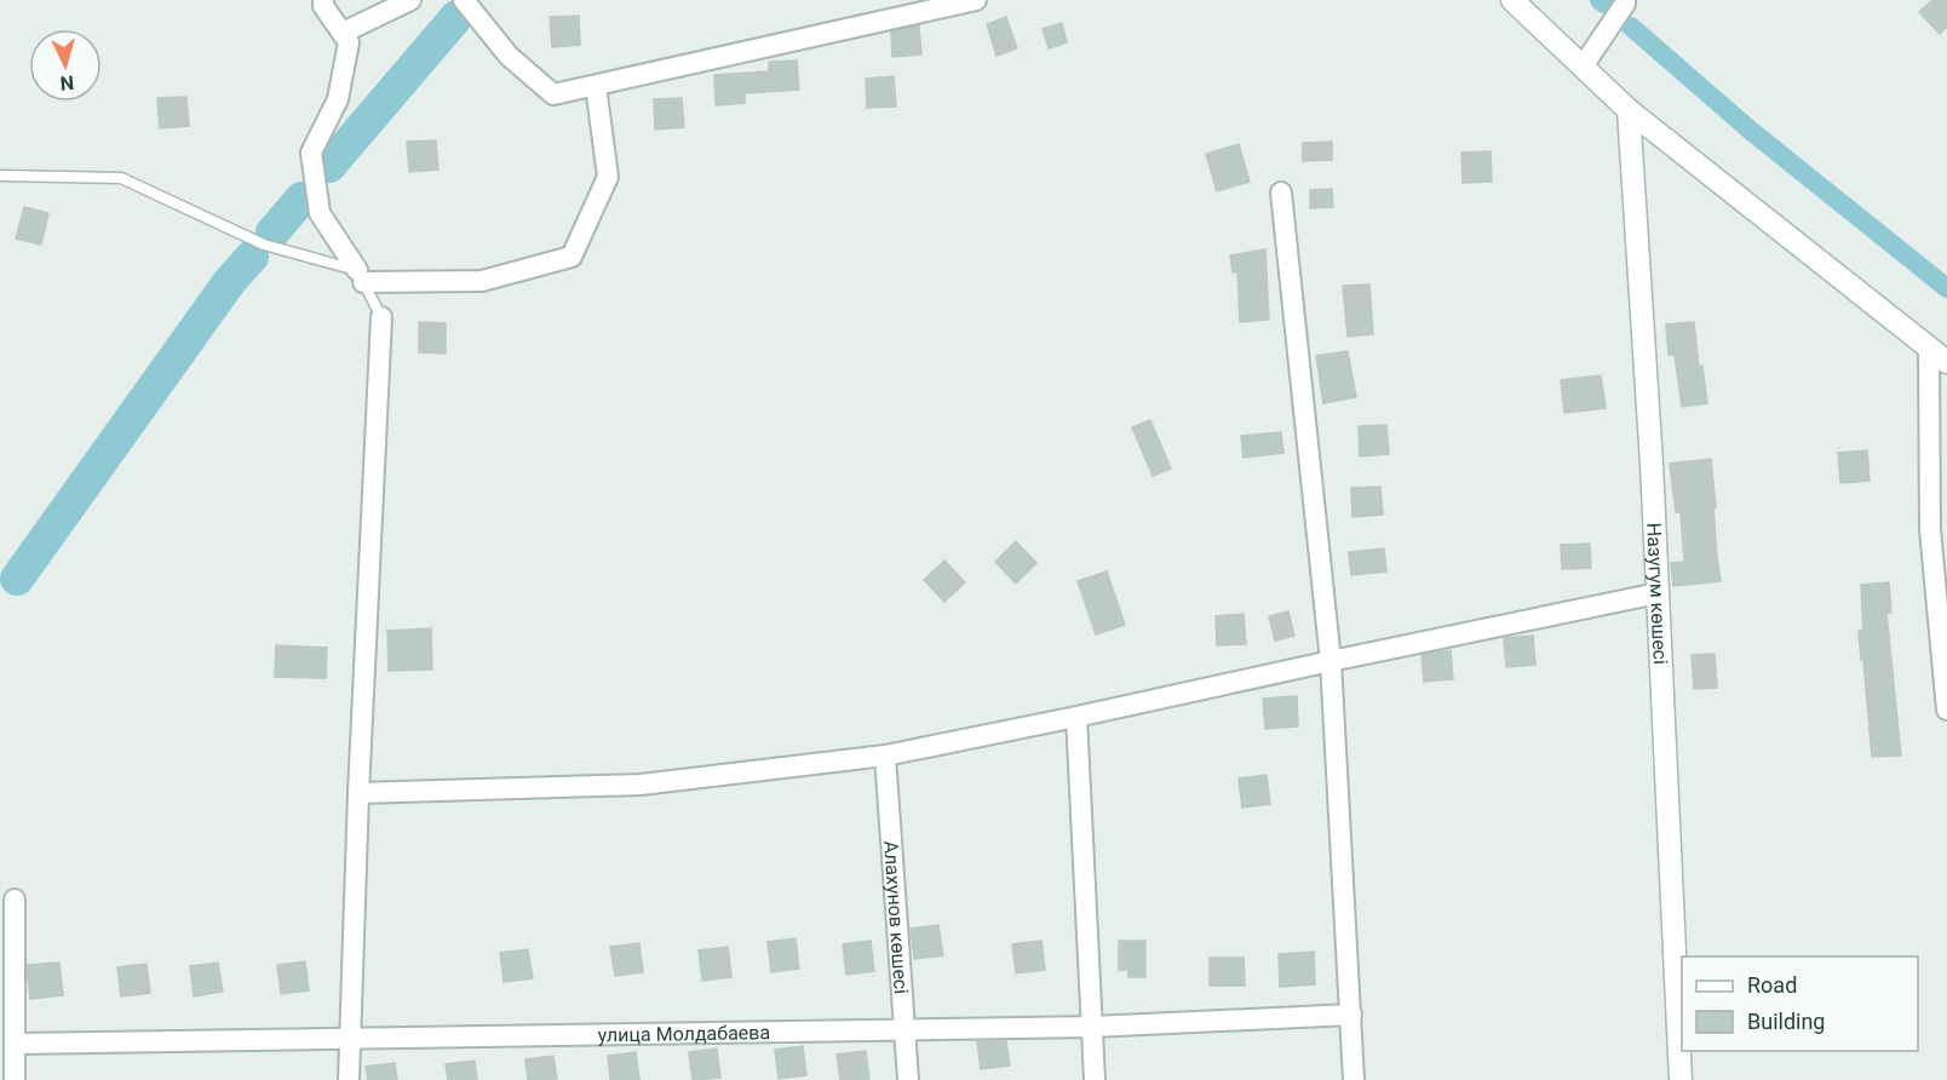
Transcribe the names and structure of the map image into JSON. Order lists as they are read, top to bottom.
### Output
{
  "streets": {
    "street": ["Назугум көшесі", "Алахунов көшесі", "улица Молдабаева"]
  },
  "crossings": [
    ["Алахунов көшесі", "улица Молдабаева"]
  ],
  "legend": ["Road", "Building"],
  "north": "bottom"
}
